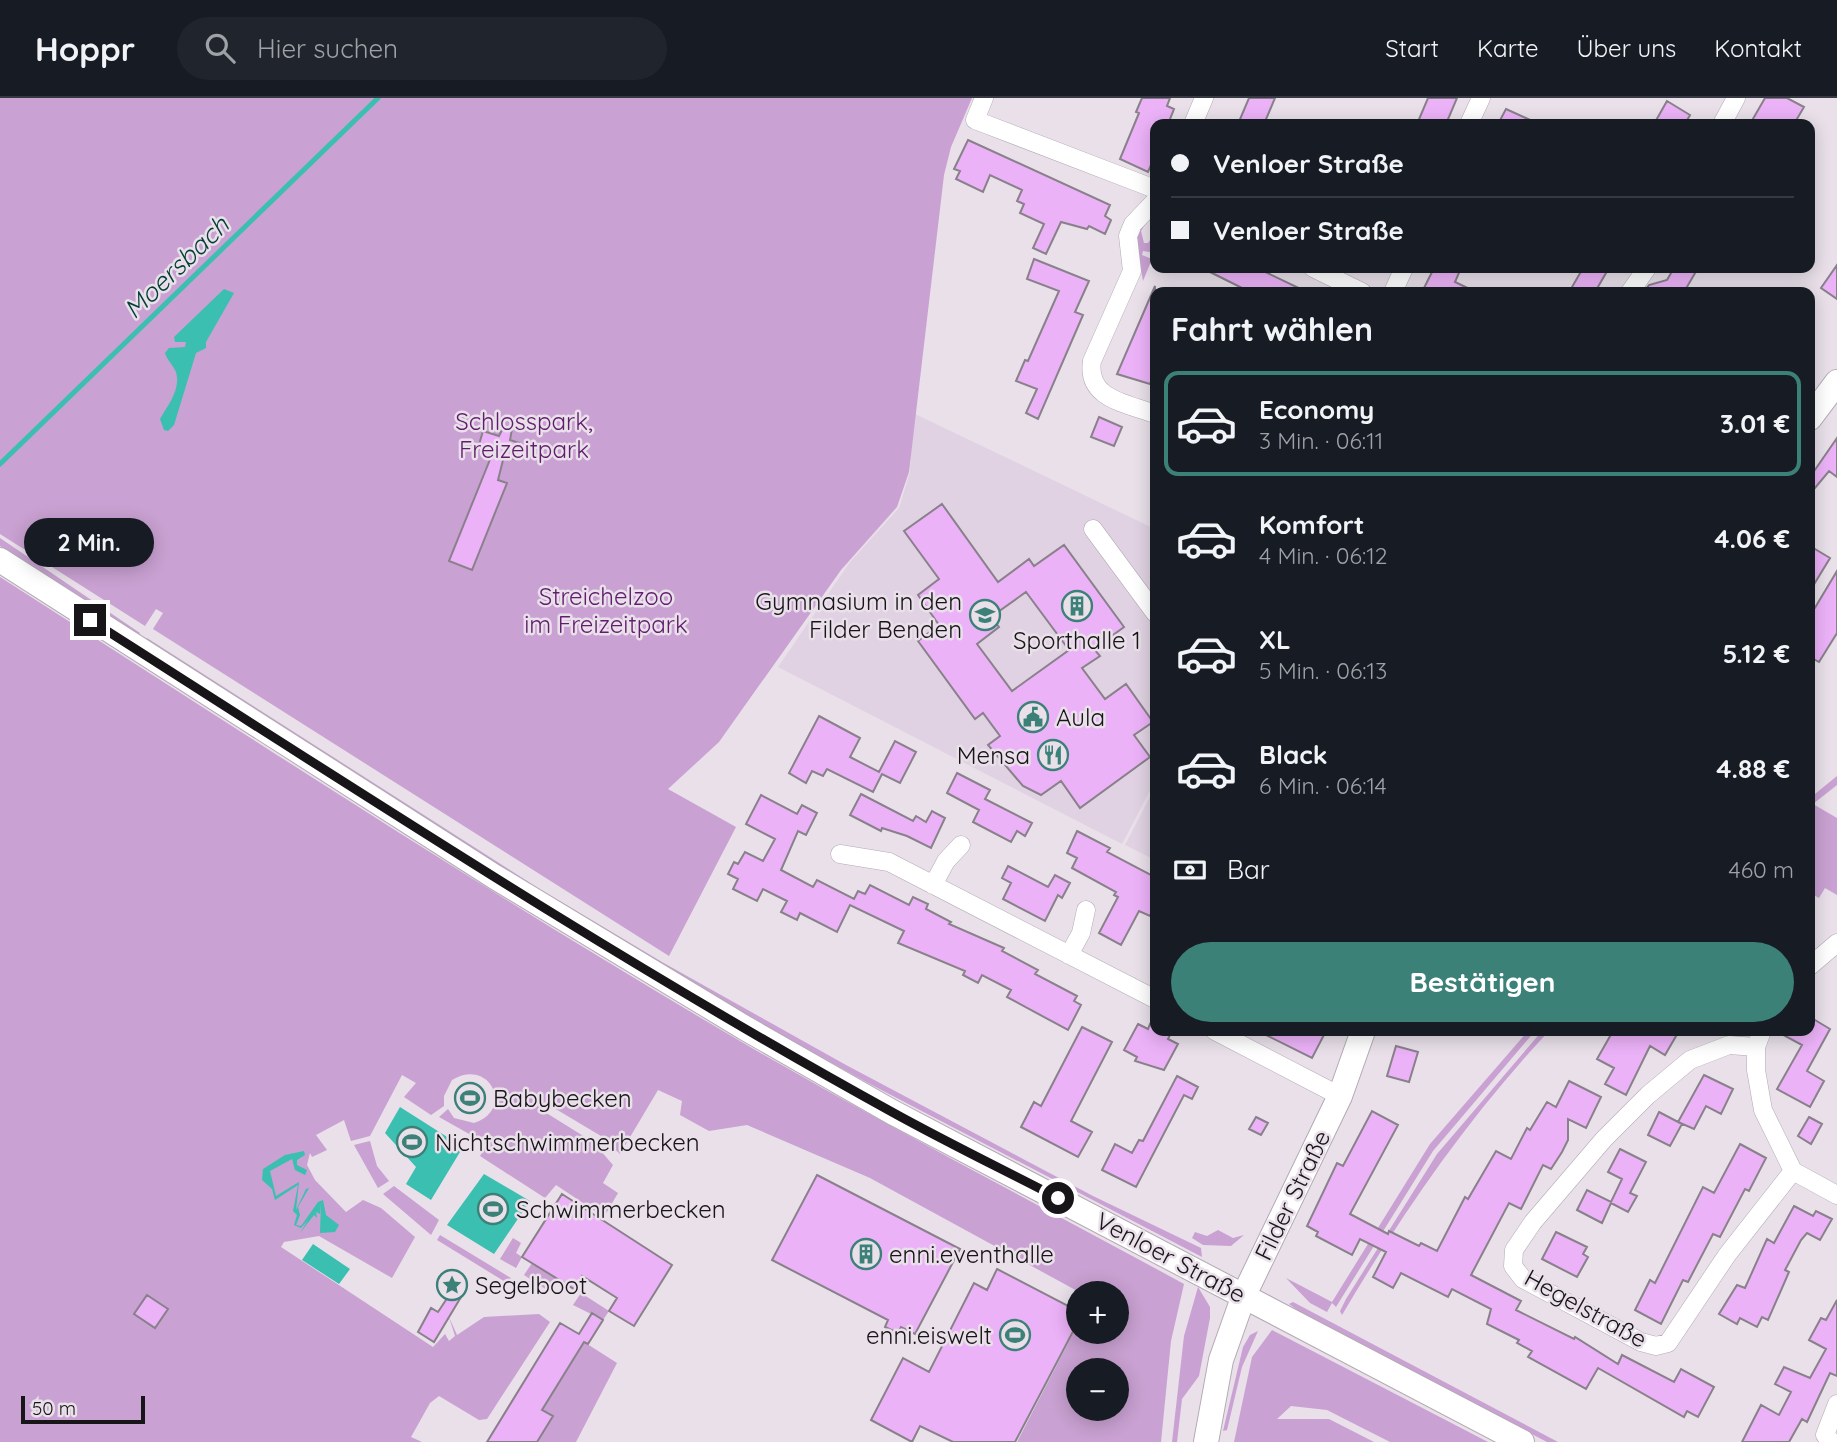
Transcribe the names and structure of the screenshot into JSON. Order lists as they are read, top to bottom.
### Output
{
  "streets": {
    "main road": ["Filder Straße", "Venloer Straße"],
    "street": ["Hegelstraße"]
  },
  "crossings": [
    ["Filder Straße", "Venloer Straße"]
  ],
  "water": ["Moersbach"],
  "parks": ["Schlosspark, Freizeitpark", "Streichelzoo im Freizeitpark"],
  "places": {
    "building": ["Sporthalle 1", "enni.eventhalle"],
    "school or university": ["Gymnasium in den Filder Benden"],
    "public building": ["Aula"],
    "restaurant": ["Mensa"],
    "sports": [
      "Babybecken",
      "Nichtschwimmerbecken",
      "Schwimmerbecken",
      "enni.eiswelt"
    ],
    "place": ["Segelboot"]
  },
  "scale_bar": "50 m",
  "page": {
    "header": "Hoppr",
    "search": "Hier suchen",
    "nav": [
      "Start",
      "Karte",
      "Über uns",
      "Kontakt"
    ],
    "banner": ["Venloer Straße", "Venloer Straße"],
    "heading": "Fahrt wählen",
    "list": [
      {
        "name": "Economy",
        "note": "3 Min. · 06:11",
        "value": "3.01 €"
      },
      {
        "name": "Komfort",
        "note": "4 Min. · 06:12",
        "value": "4.06 €"
      },
      {
        "name": "XL",
        "note": "5 Min. · 06:13",
        "value": "5.12 €"
      },
      {
        "name": "Black",
        "note": "6 Min. · 06:14",
        "value": "4.88 €"
      }
    ],
    "bubble": "2 Min.",
    "pay": ["Bar", "460 m"],
    "buttons": "Bestätigen",
    "map_buttons": ["+", "−"],
    "scale": "50 m"
  }
}
